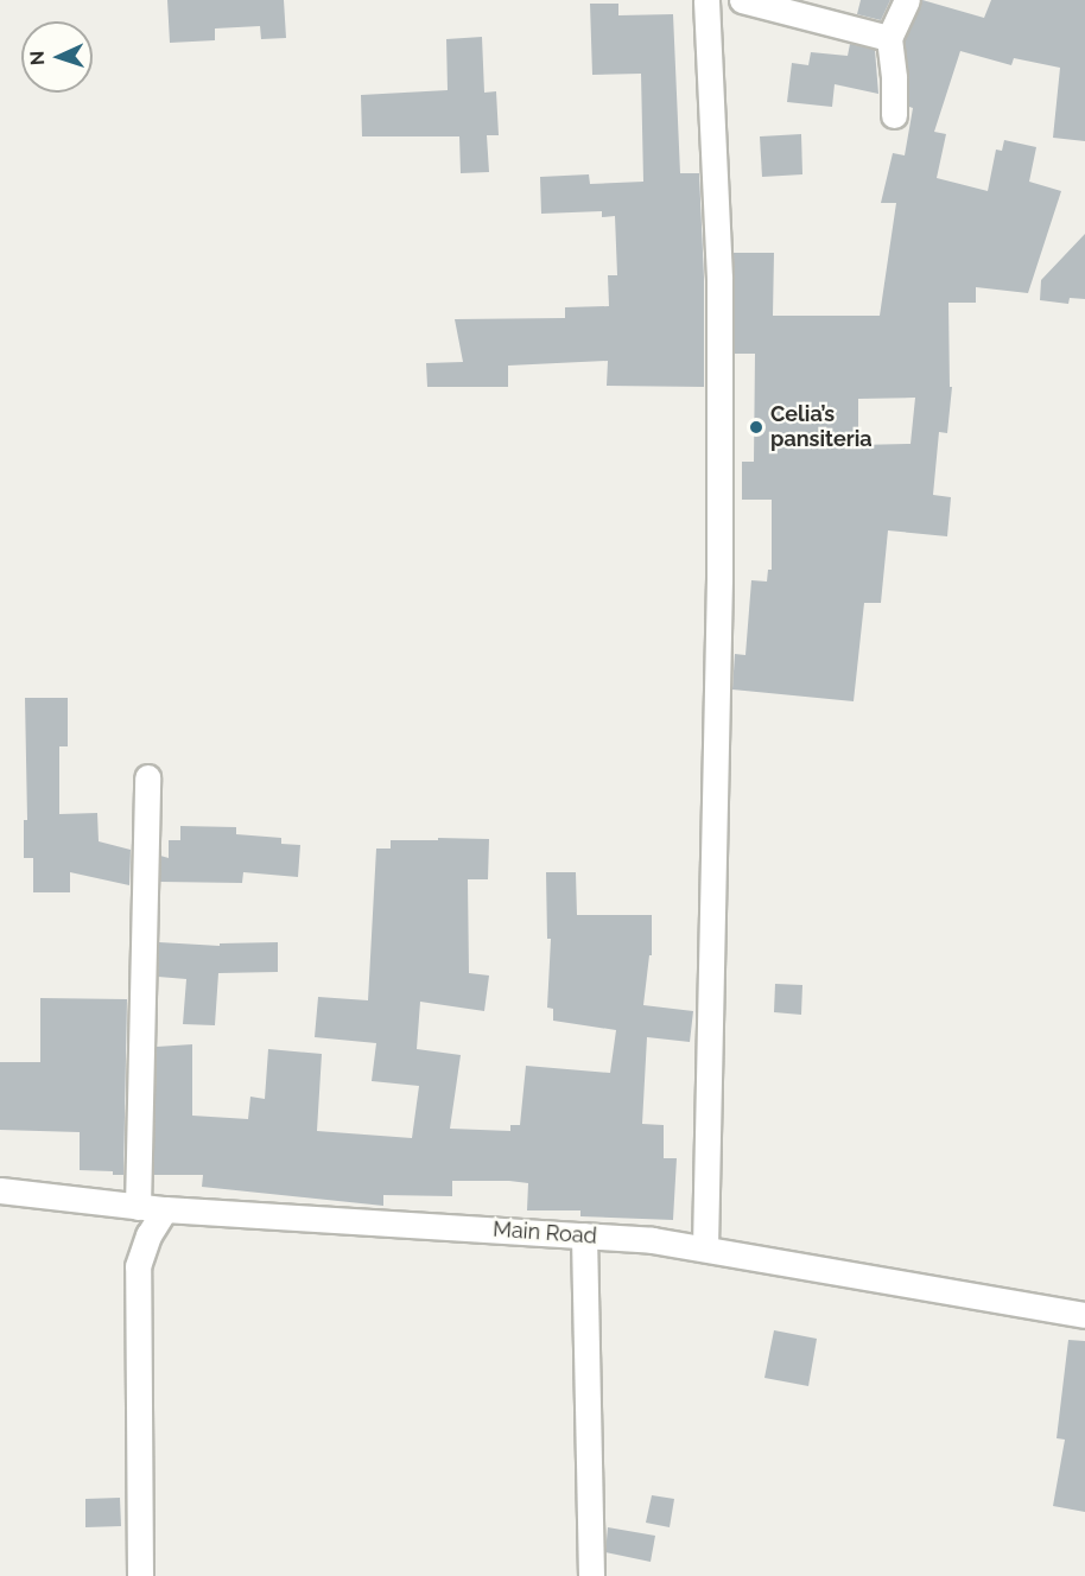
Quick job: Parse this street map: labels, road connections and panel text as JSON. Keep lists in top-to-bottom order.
{
  "streets": {
    "street": ["Main Road"]
  },
  "places": ["Celia’s pansiteria"],
  "north": "left"
}
